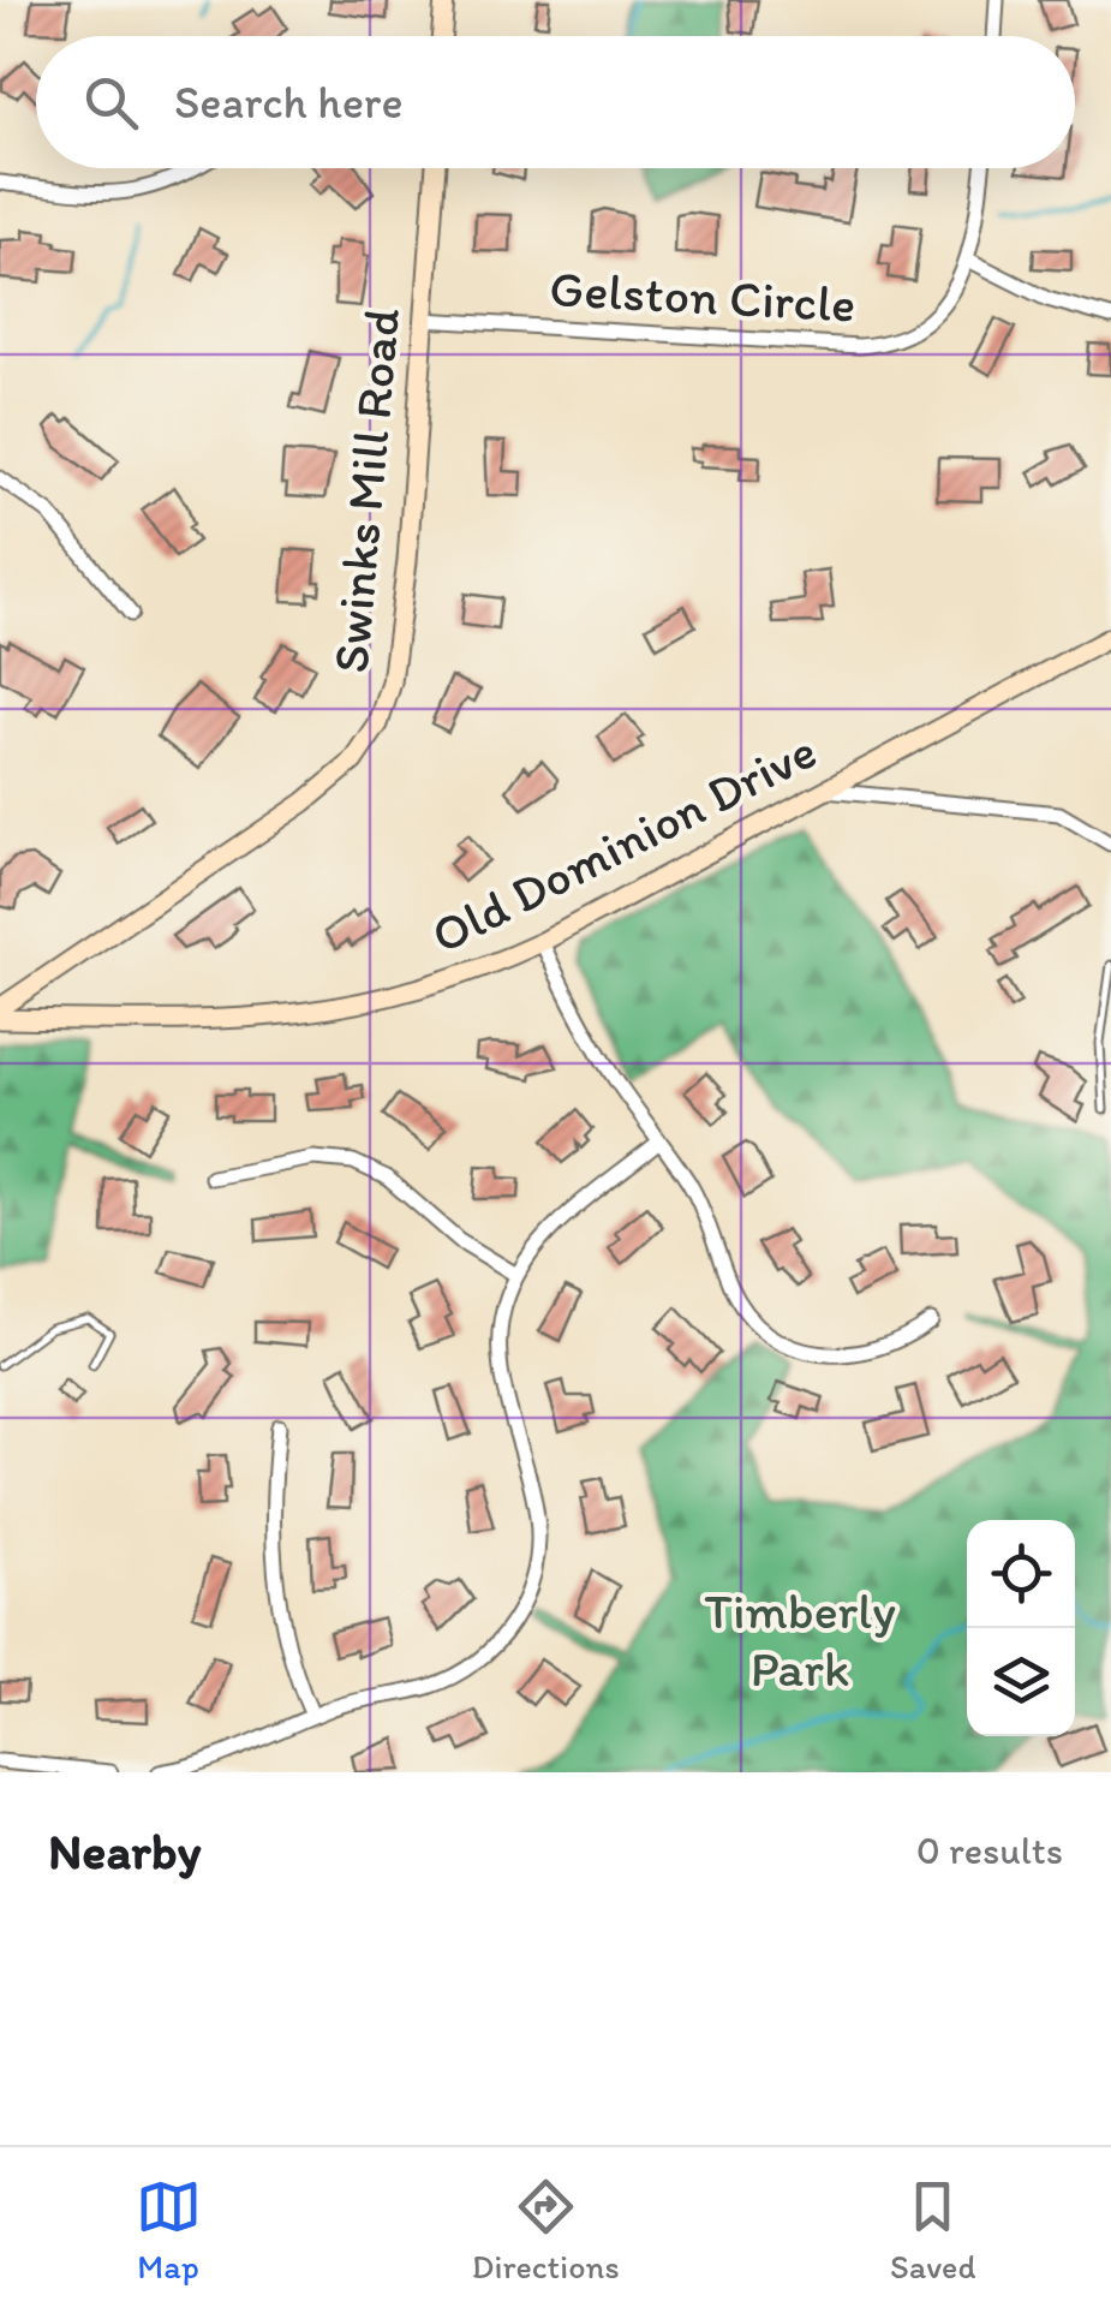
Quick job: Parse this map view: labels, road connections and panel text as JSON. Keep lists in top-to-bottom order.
{
  "streets": {
    "main road": ["Swinks Mill Road", "Old Dominion Drive"],
    "street": ["Gelston Circle"]
  },
  "crossings": [
    ["Gelston Circle", "Swinks Mill Road"]
  ],
  "parks": ["Timberly Park"],
  "page": {
    "search": "Search here",
    "heading": ["Nearby", "0 results"],
    "nav": ["Map", "Directions", "Saved"]
  }
}
